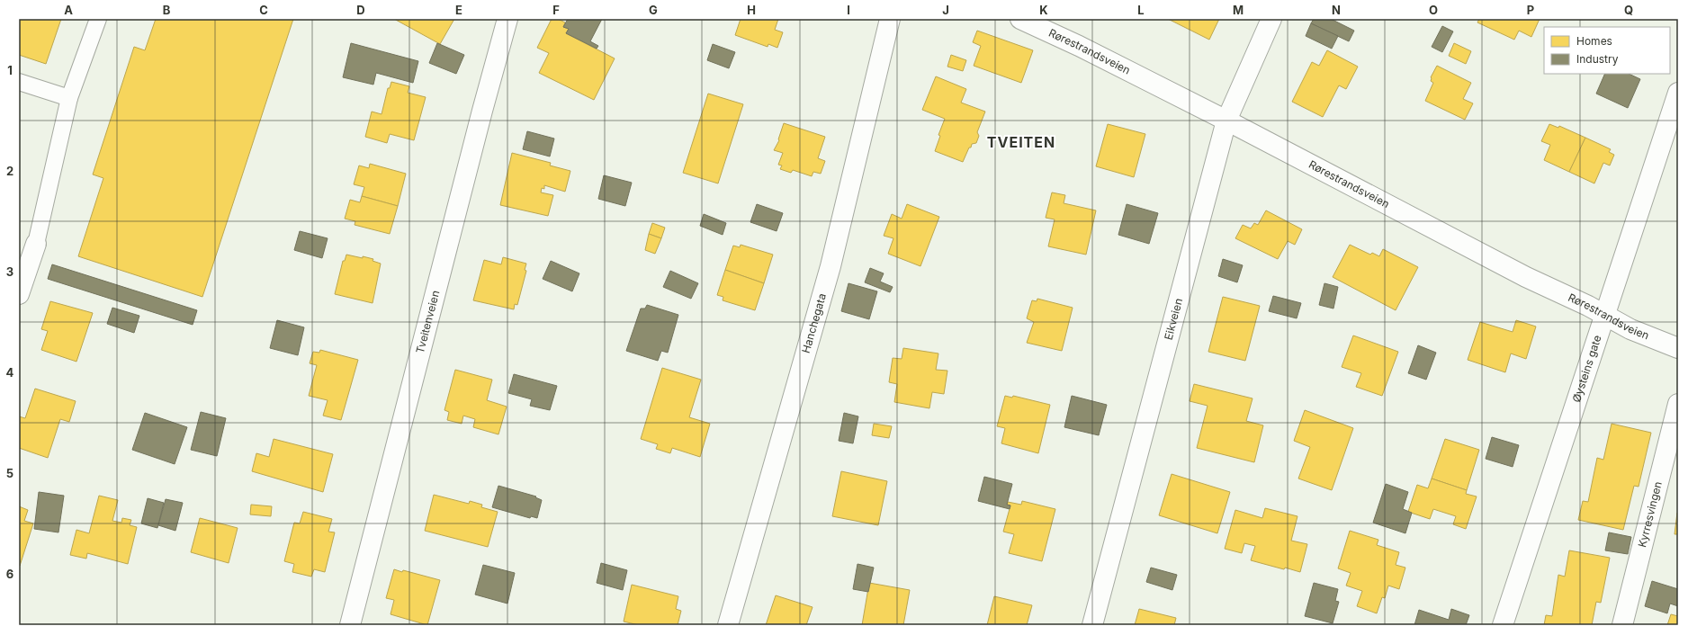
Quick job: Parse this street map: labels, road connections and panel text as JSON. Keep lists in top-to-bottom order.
{
  "streets": {
    "street": [
      "Rørestrandsveien",
      "Eikveien",
      "Tveitenveien",
      "Hanchegata",
      "Øysteins gate",
      "Kyrresvingen"
    ]
  },
  "crossings": [
    ["Rørestrandsveien", "Eikveien"],
    ["Rørestrandsveien", "Øysteins gate"]
  ],
  "districts": ["TVEITEN"],
  "legend": ["Homes", "Industry"],
  "grid": {
    "columns": [
      "A",
      "B",
      "C",
      "D",
      "E",
      "F",
      "G",
      "H",
      "I",
      "J",
      "K",
      "L",
      "M",
      "N",
      "O",
      "P",
      "Q"
    ],
    "rows": [
      "1",
      "2",
      "3",
      "4",
      "5",
      "6"
    ]
  }
}
